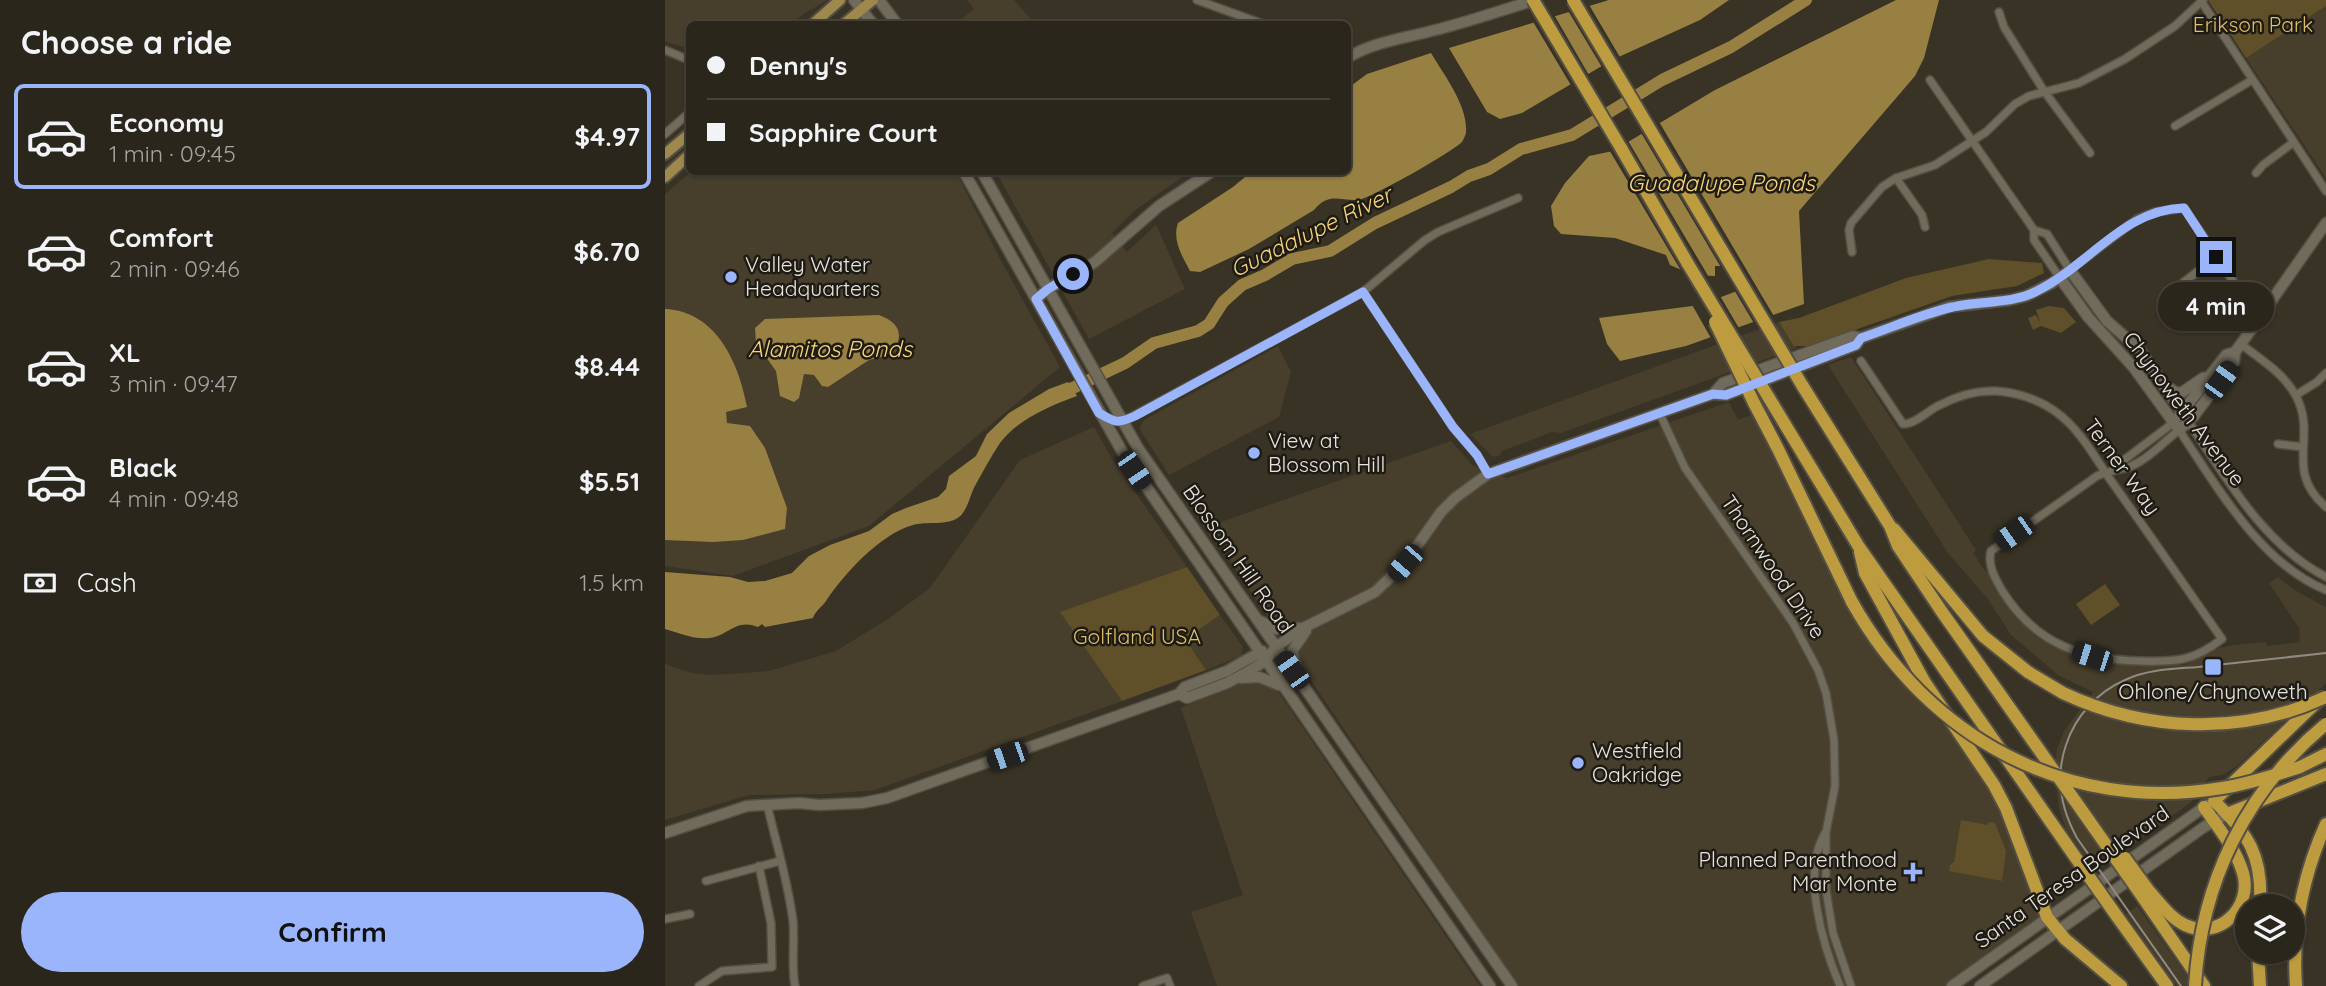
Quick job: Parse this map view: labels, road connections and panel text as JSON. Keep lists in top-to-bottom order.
{
  "streets": {
    "street": [
      "Chynoweth Avenue",
      "Terner Way",
      "Blossom Hill Road",
      "Thornwood Drive",
      "Santa Teresa Boulevard"
    ]
  },
  "water": ["Guadalupe Ponds", "Guadalupe River", "Alamitos Ponds"],
  "parks": ["Erikson Park", "Golfland USA"],
  "places": {
    "other": ["Valley Water Headquarters", "View at Blossom Hill", "Westfield Oakridge"],
    "transit": ["Ohlone/Chynoweth"],
    "health": ["Planned Parenthood Mar Monte"]
  },
  "page": {
    "heading": "Choose a ride",
    "banner": ["Denny's", "Sapphire Court"],
    "list": [
      {
        "name": "Economy",
        "note": "1 min · 09:45",
        "value": "$4.97"
      },
      {
        "name": "Comfort",
        "note": "2 min · 09:46",
        "value": "$6.70"
      },
      {
        "name": "XL",
        "note": "3 min · 09:47",
        "value": "$8.44"
      },
      {
        "name": "Black",
        "note": "4 min · 09:48",
        "value": "$5.51"
      }
    ],
    "bubble": "4 min",
    "pay": ["Cash", "1.5 km"],
    "buttons": "Confirm"
  }
}
